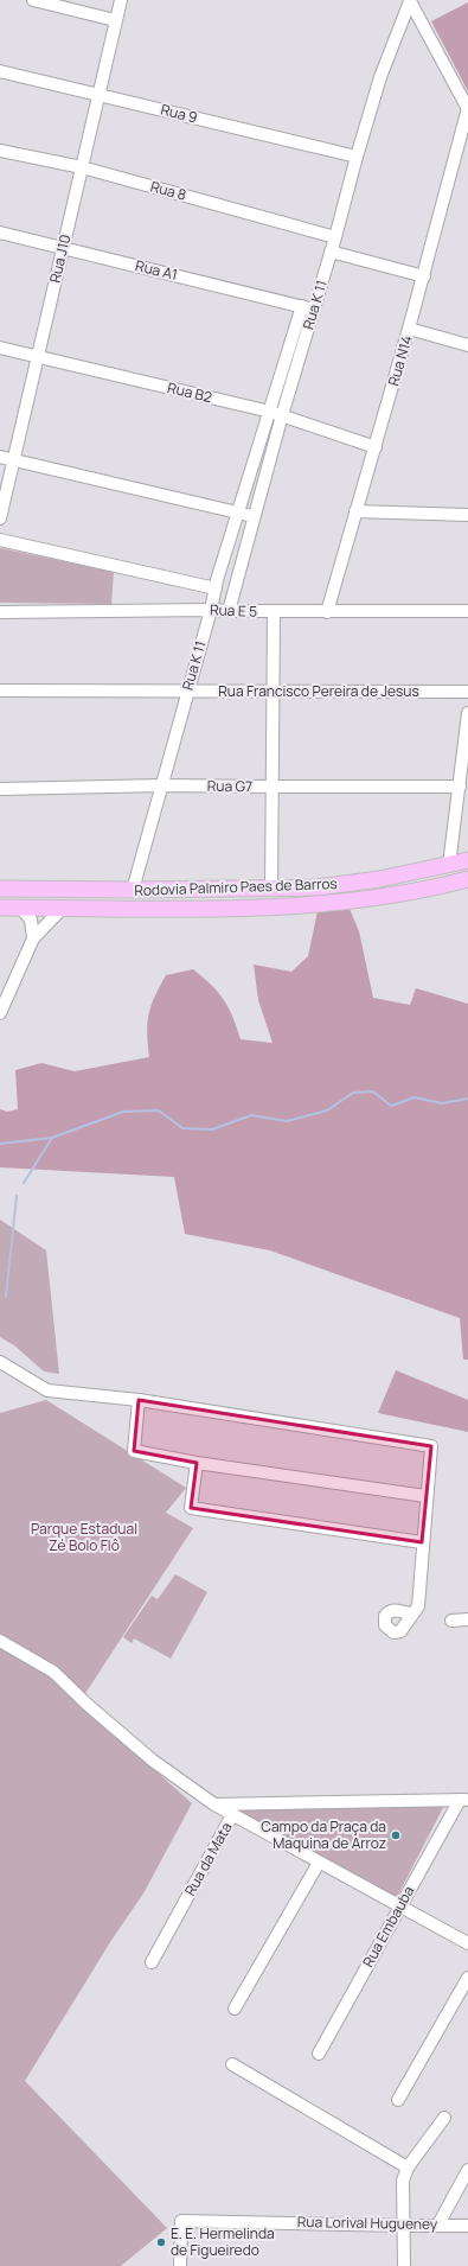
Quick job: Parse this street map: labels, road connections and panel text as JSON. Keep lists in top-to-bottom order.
{
  "streets": {
    "main road": ["Rodovia Palmiro Paes de Barros"],
    "street": [
      "Rua 9",
      "Rua 8",
      "Rua J10",
      "Rua A1",
      "Rua K 11",
      "Rua N14",
      "Rua B2",
      "Rua E 5",
      "Rua Francisco Pereira de Jesus",
      "Rua G7",
      "Rua da Mata",
      "Rua Embauba",
      "Rua Lorival Hugueney"
    ]
  },
  "crossings": [
    ["Rua 9", "Rua J10"],
    ["Rua 9", "Rua K 11"],
    ["Rua 8", "Rua J10"],
    ["Rua 8", "Rua K 11"],
    ["Rua J10", "Rua A1"],
    ["Rua J10", "Rua B2"],
    ["Rua A1", "Rua K 11"],
    ["Rua K 11", "Rua N14"],
    ["Rua K 11", "Rua B2"],
    ["Rua K 11", "Rua E 5"],
    ["Rua K 11", "Rua Francisco Pereira de Jesus"],
    ["Rua K 11", "Rua G7"],
    ["Rua K 11", "Rodovia Palmiro Paes de Barros"],
    ["Rua N14", "Rua B2"],
    ["Rua N14", "Rua E 5"]
  ],
  "parks": ["Parque Estadual Zé Bolo Flô"],
  "places": ["Campo da Praça da Maquina de Arroz", "E. E. Hermelinda de Figueiredo"]
}
